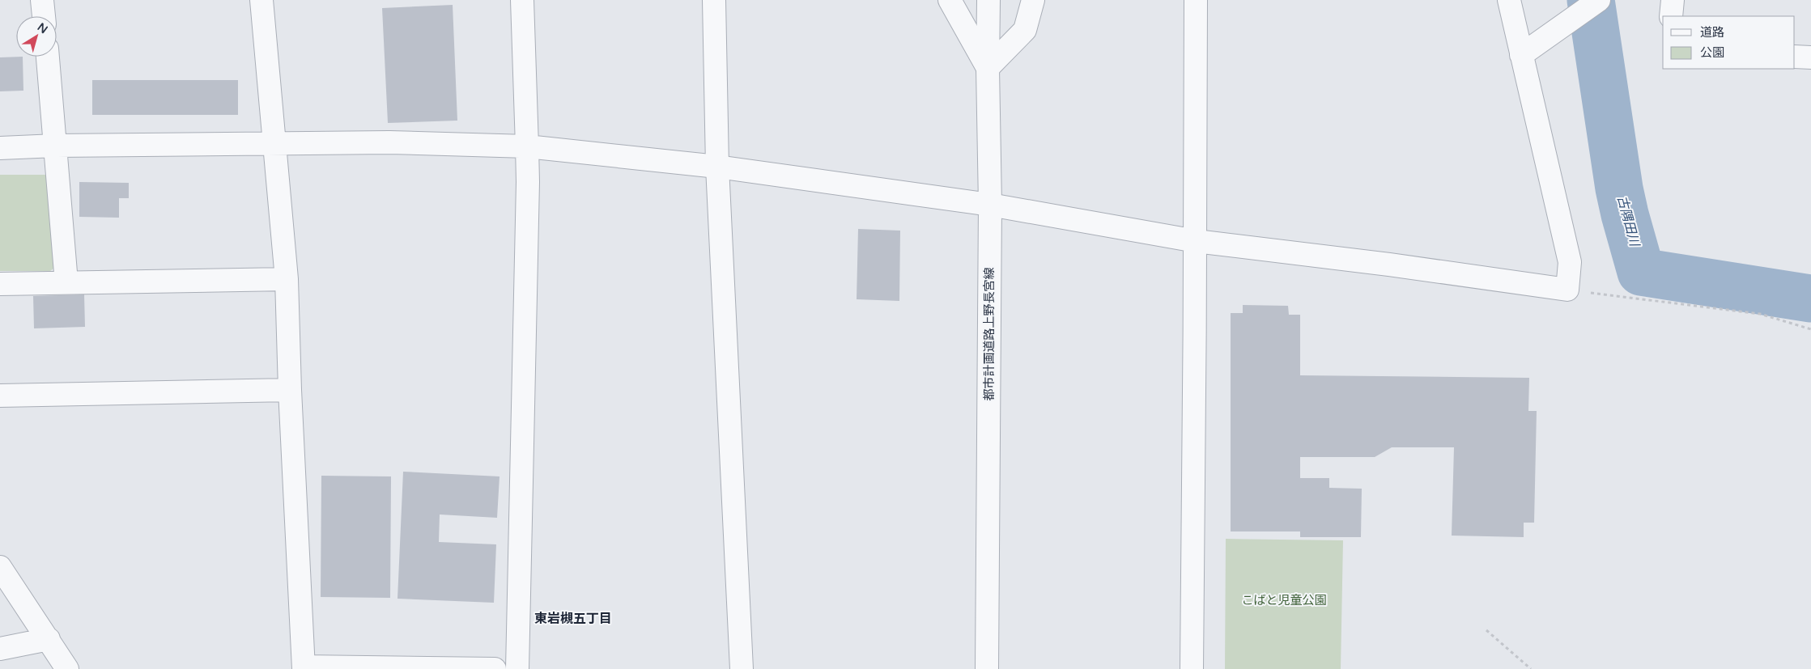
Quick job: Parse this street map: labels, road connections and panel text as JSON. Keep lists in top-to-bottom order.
{
  "streets": {
    "street": ["都市計画道路上野長宮線"]
  },
  "districts": ["東岩槻五丁目"],
  "water": ["古隅田川"],
  "parks": ["こばと児童公園"],
  "legend": ["道路", "公園"],
  "north": "top right"
}
